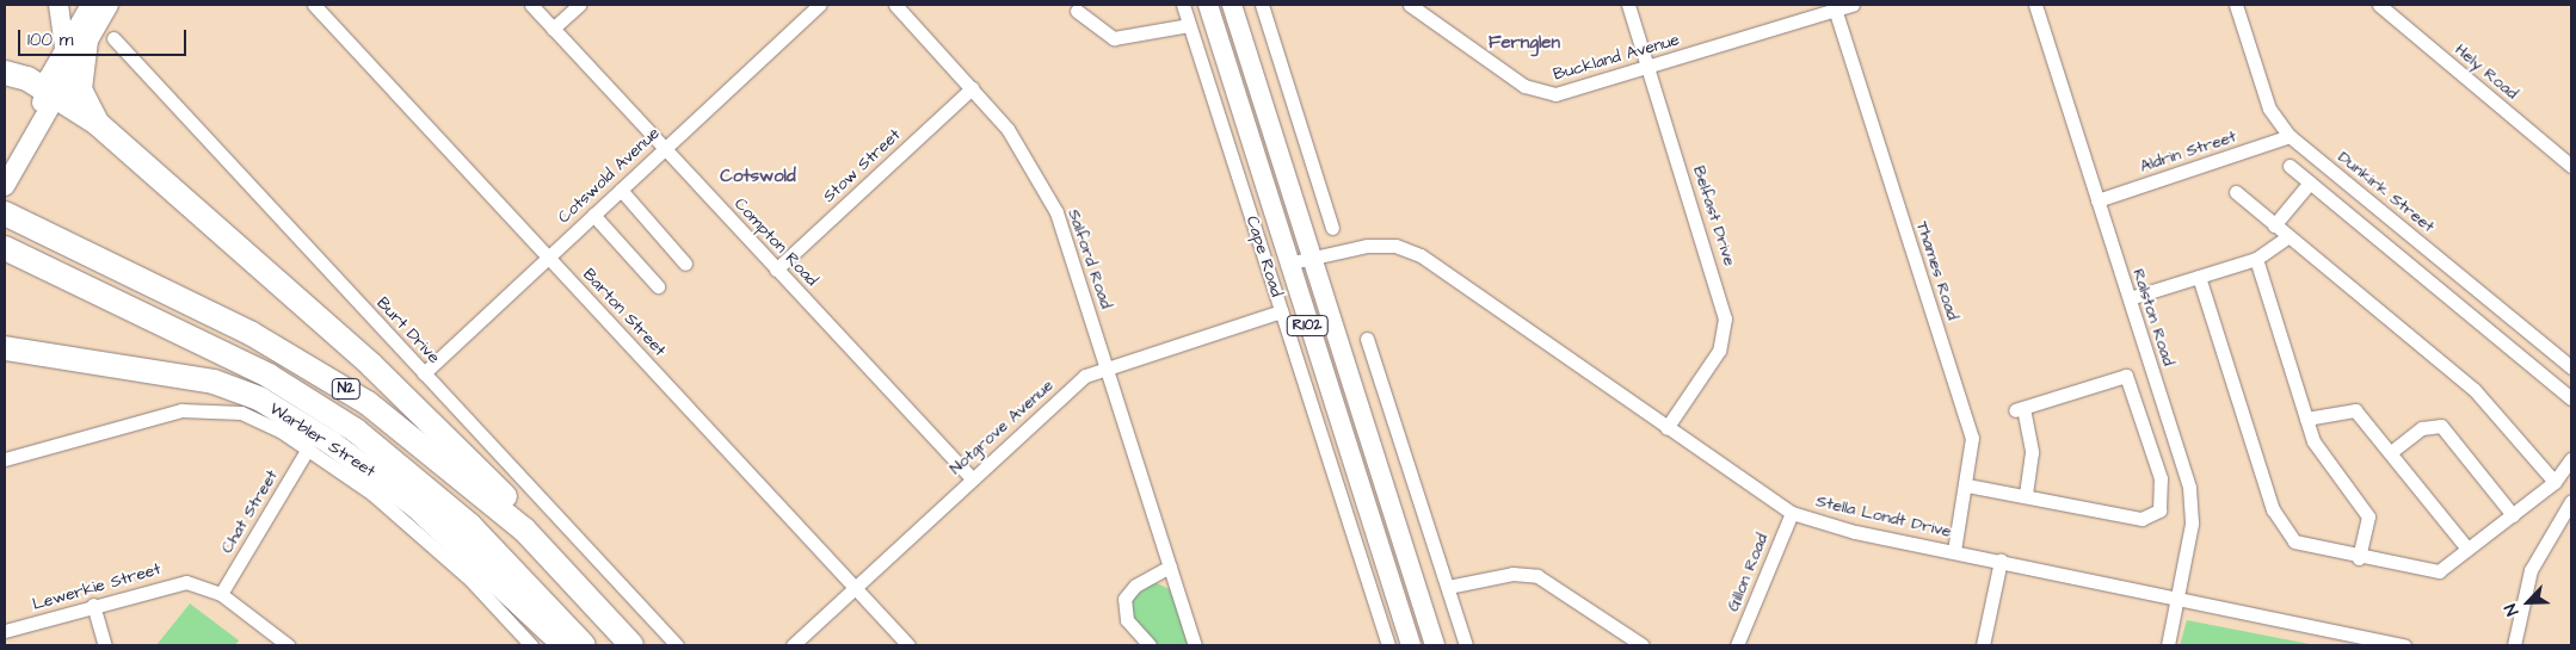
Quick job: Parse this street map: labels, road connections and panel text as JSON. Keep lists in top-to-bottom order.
{
  "streets": {
    "highway": ["N2"],
    "main road": ["Cape Road", "R102"],
    "street": [
      "Buckland Avenue",
      "Hely Road",
      "Aldrin Street",
      "Stow Street",
      "Cotswold Avenue",
      "Dunkirk Street",
      "Belfast Drive",
      "Compton Road",
      "Salford Road",
      "Thames Road",
      "Barton Street",
      "Ralston Road",
      "Burt Drive",
      "Notgrove Avenue",
      "Warbler Street",
      "Chat Street",
      "Stella Londt Drive",
      "Gillon Road",
      "Lewerkie Street"
    ]
  },
  "crossings": [
    ["Buckland Avenue", "Belfast Drive"],
    ["Buckland Avenue", "Thames Road"],
    ["Aldrin Street", "Dunkirk Street"],
    ["Aldrin Street", "Ralston Road"],
    ["Stow Street", "Compton Road"],
    ["Stow Street", "Salford Road"],
    ["Cotswold Avenue", "Compton Road"],
    ["Cotswold Avenue", "Barton Street"],
    ["Cotswold Avenue", "Burt Drive"],
    ["Belfast Drive", "Stella Londt Drive"],
    ["Compton Road", "Notgrove Avenue"],
    ["Cape Road", "Notgrove Avenue"],
    ["Cape Road", "Stella Londt Drive"],
    ["Salford Road", "Notgrove Avenue"],
    ["Thames Road", "Stella Londt Drive"],
    ["Barton Street", "Notgrove Avenue"],
    ["Ralston Road", "Stella Londt Drive"],
    ["R102", "Stella Londt Drive"],
    ["Warbler Street", "Chat Street"],
    ["Chat Street", "Lewerkie Street"],
    ["Stella Londt Drive", "Gillon Road"]
  ],
  "districts": ["Fernglen", "Cotswold"],
  "scale_bar": "100 m",
  "north": "bottom left"
}
